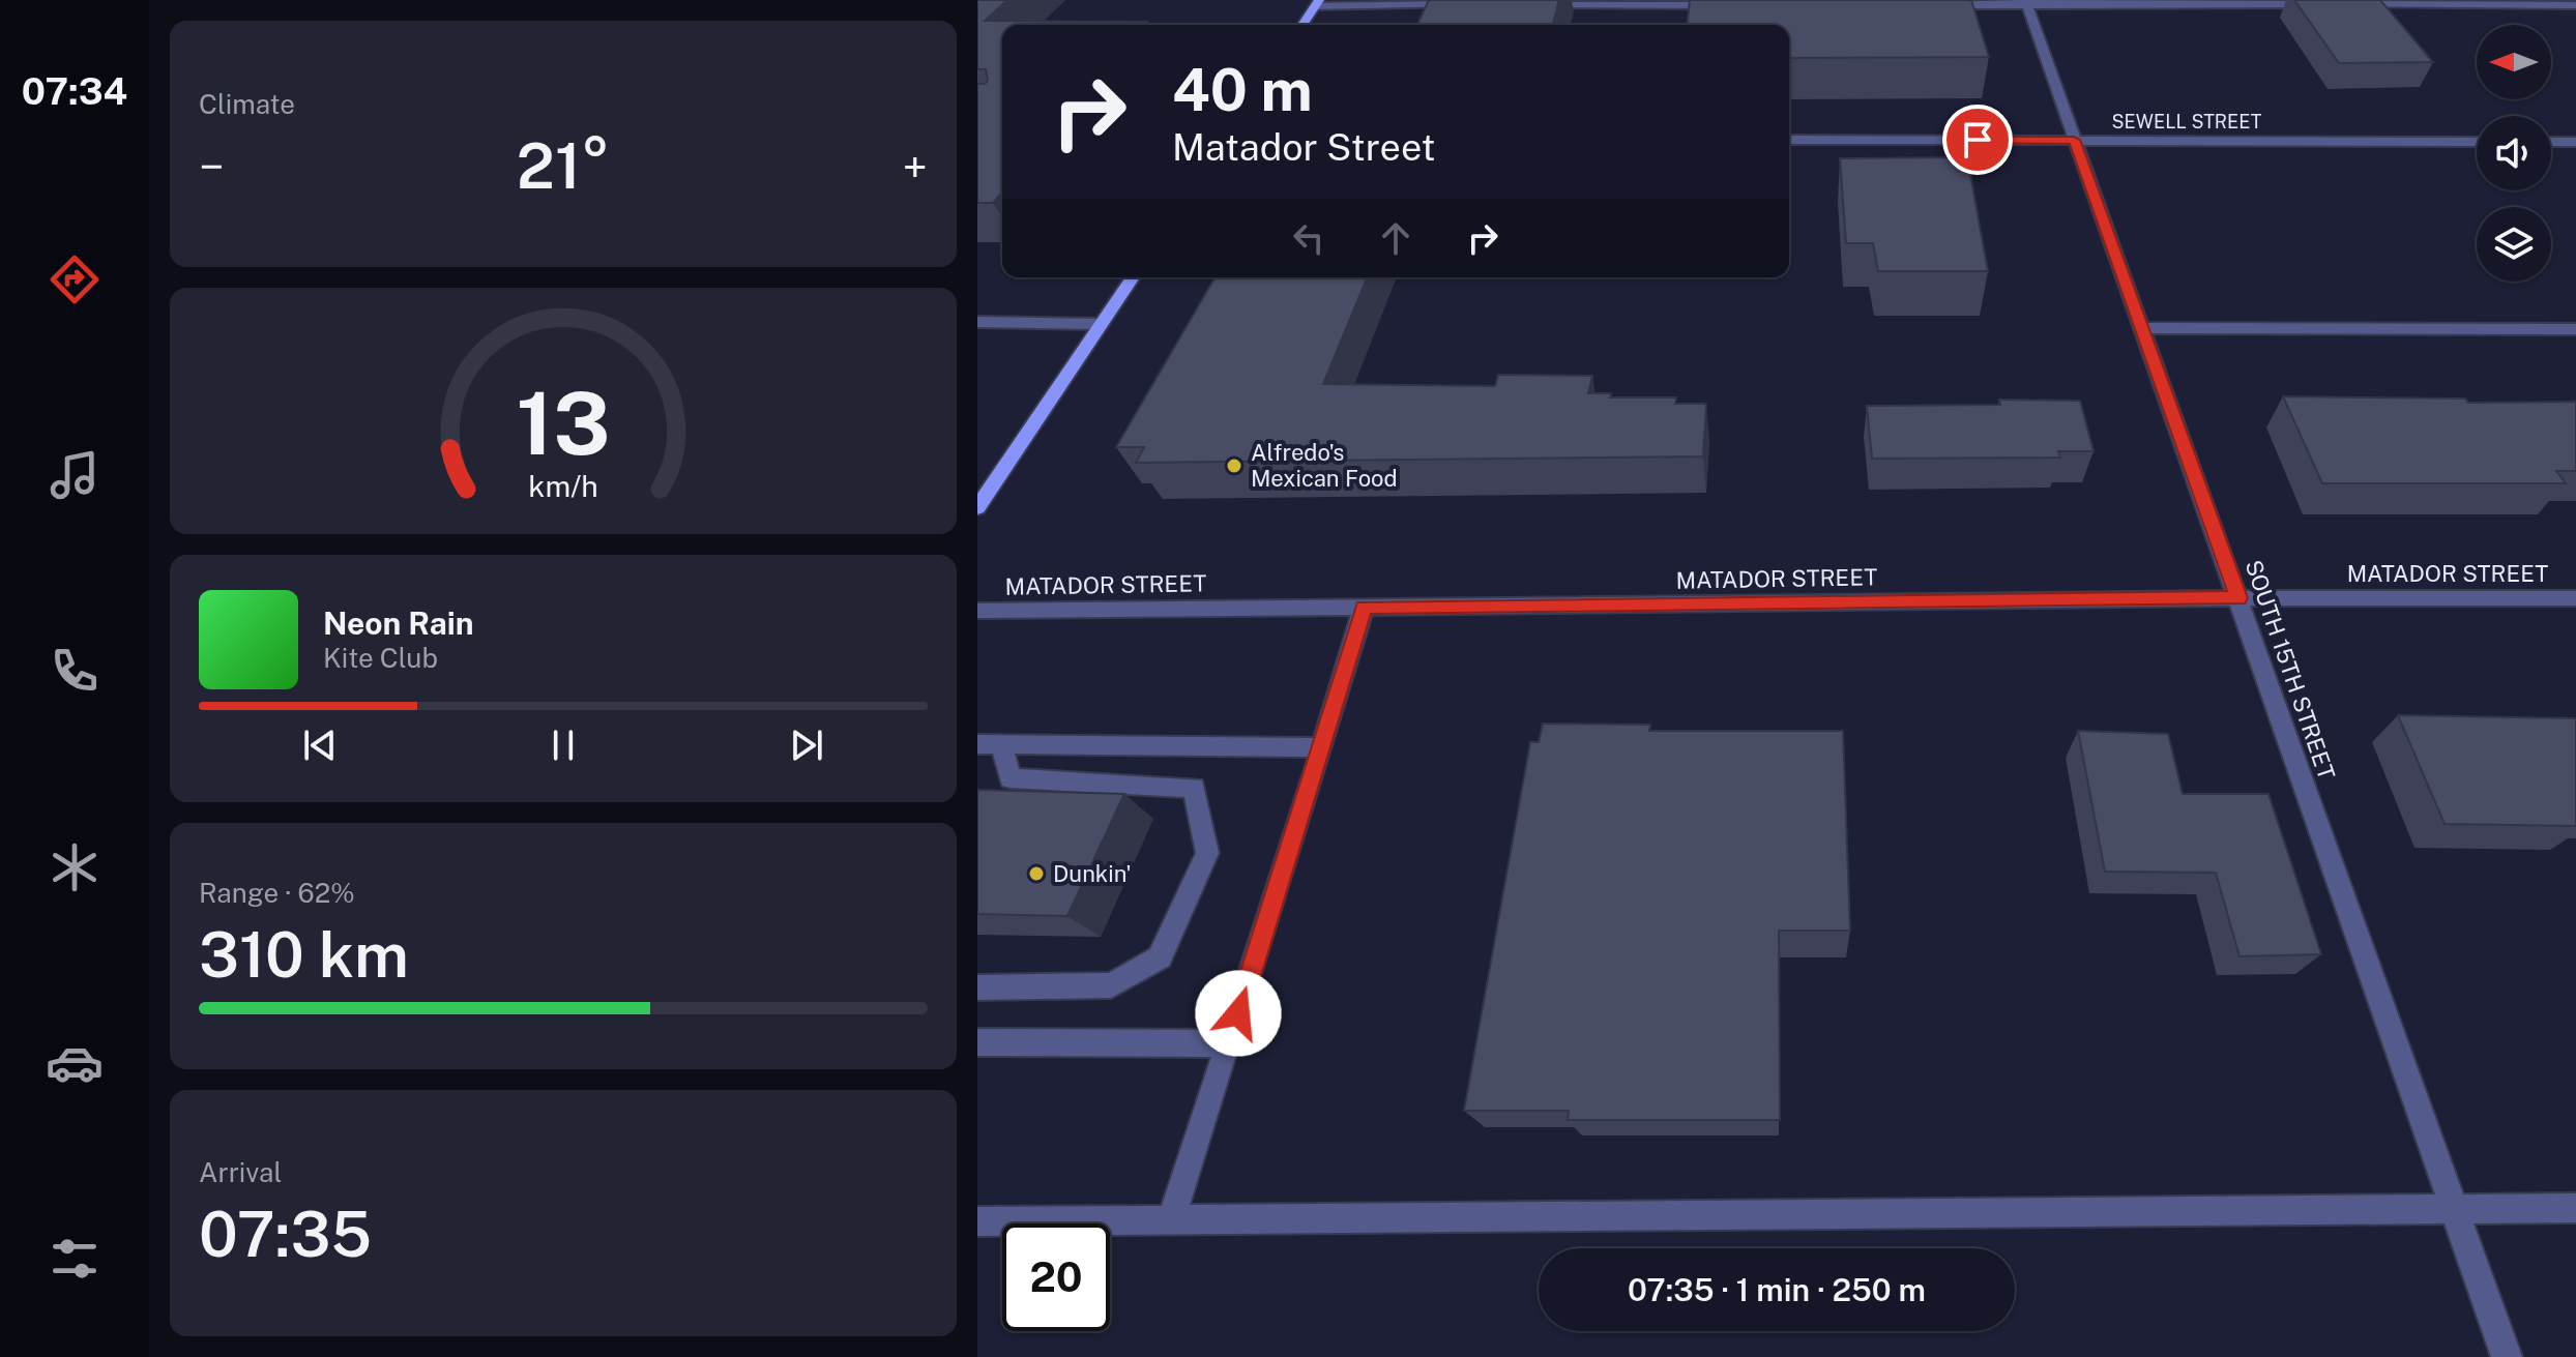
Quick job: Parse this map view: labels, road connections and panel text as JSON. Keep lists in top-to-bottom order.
{
  "streets": {
    "street": ["SEWELL STREET", "MATADOR STREET", "SOUTH 15TH STREET"]
  },
  "crossings": [
    ["SEWELL STREET", "SOUTH 15TH STREET"],
    ["MATADOR STREET", "SOUTH 15TH STREET"]
  ],
  "places": ["Alfredo's Mexican Food", "Dunkin'"],
  "north": "left",
  "page": {
    "tabs": "07:34",
    "tile": [
      "Climate",
      ["Range · 62%", "310 km"],
      ["Arrival", "07:35"]
    ],
    "turn": ["40 m", "Matador Street"],
    "heat": ["−", "21°", "+"],
    "song": ["Neon Rain", "Kite Club"],
    "limit": "20",
    "trip": "07:35 · 1 min · 250 m",
    "gauge": ["13", "km/h"]
  }
}
